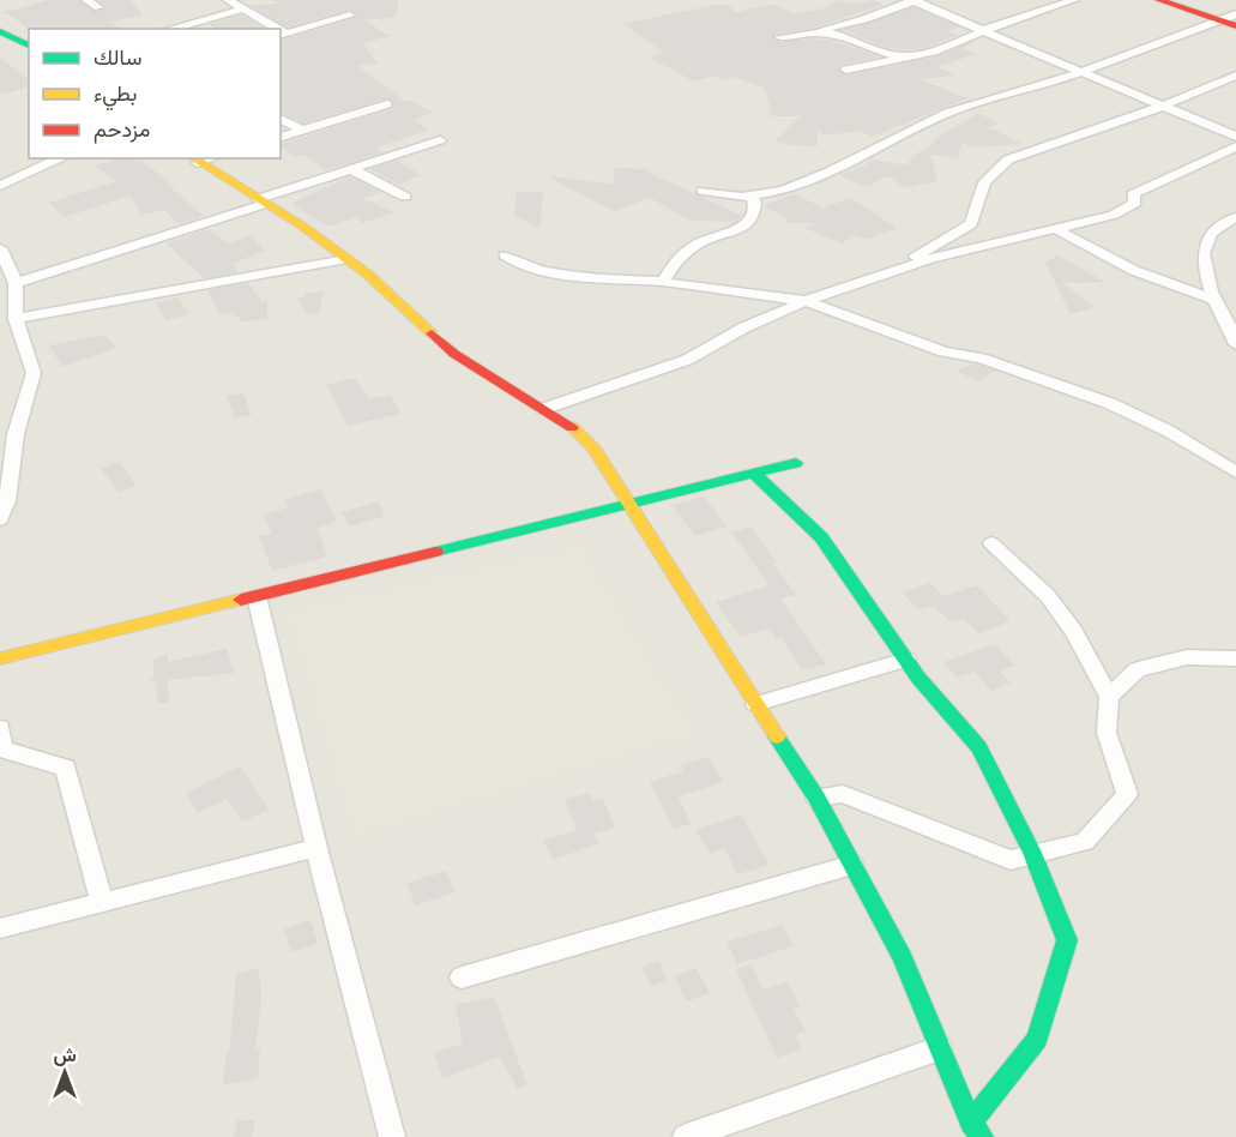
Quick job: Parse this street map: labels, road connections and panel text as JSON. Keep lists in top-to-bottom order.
{
  "legend": ["سالك", "بطيء", "مزدحم"],
  "north": "top"
}
